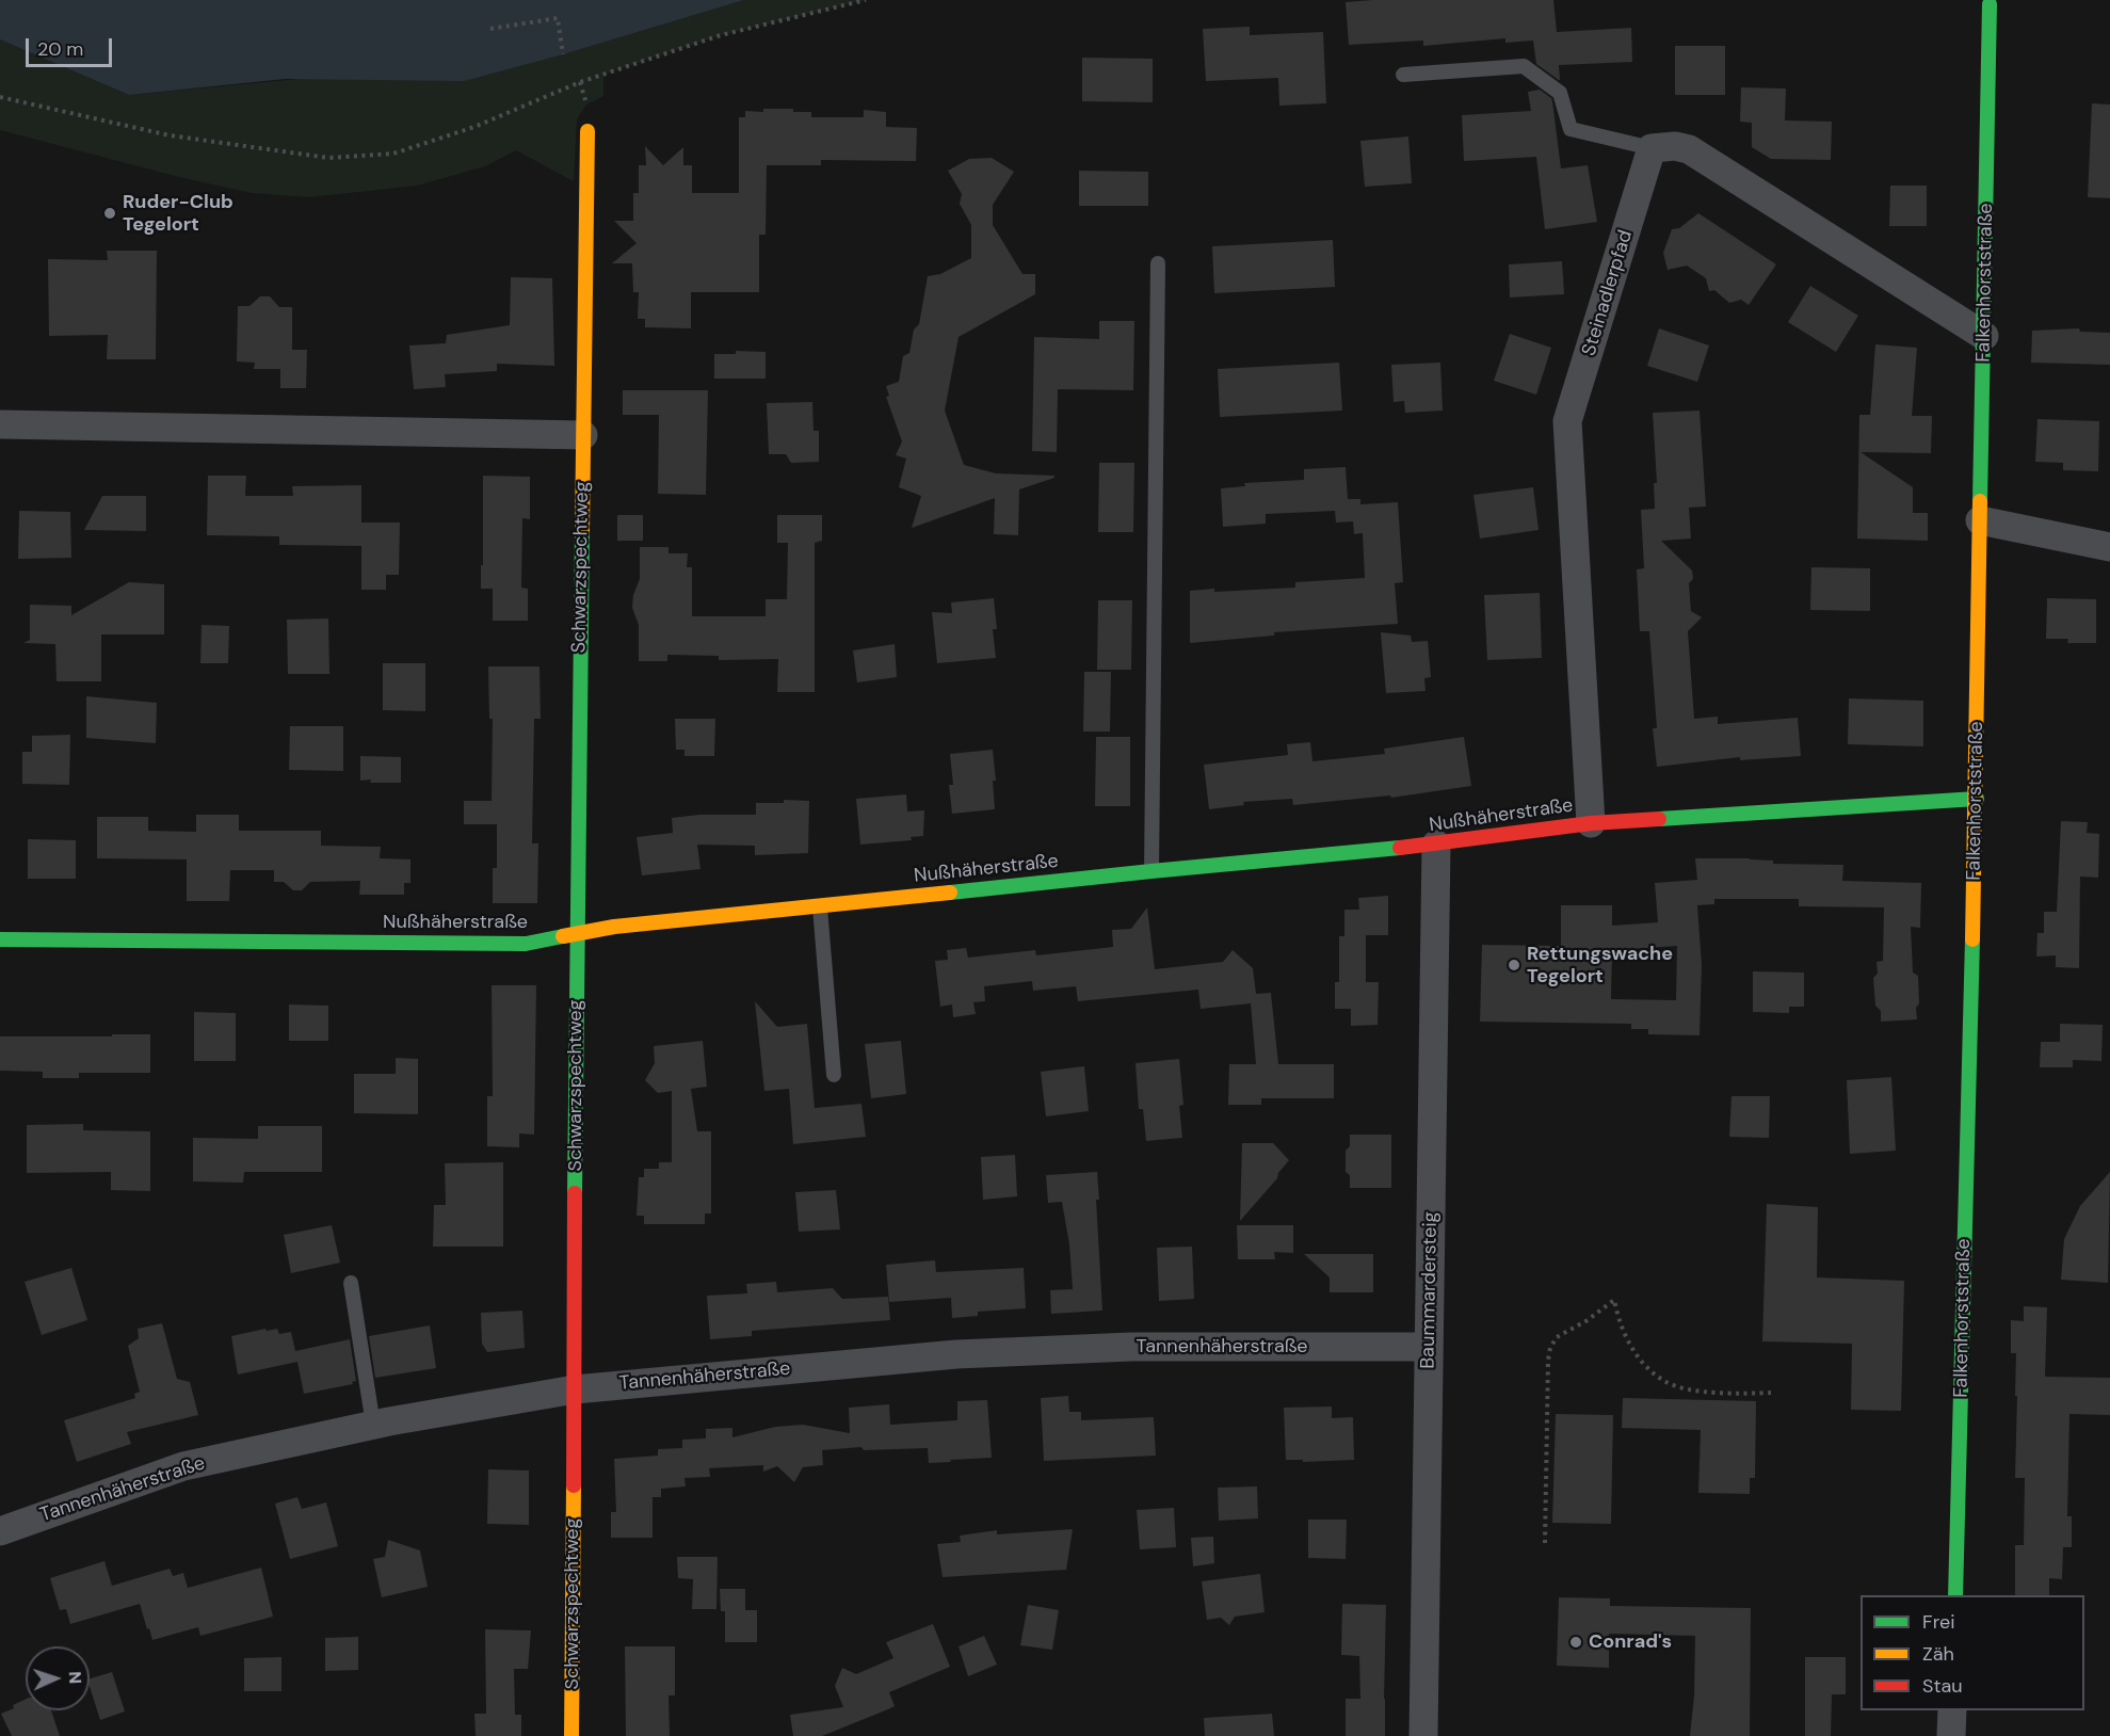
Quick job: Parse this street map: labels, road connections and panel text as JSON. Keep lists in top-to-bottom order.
{
  "streets": {
    "street": [
      "Falkenhorststraße",
      "Steinadlerpfad",
      "Schwarzspechtweg",
      "Nußhäherstraße",
      "Baummardersteig",
      "Tannenhäherstraße"
    ]
  },
  "crossings": [
    ["Falkenhorststraße", "Nußhäherstraße"],
    ["Steinadlerpfad", "Nußhäherstraße"],
    ["Schwarzspechtweg", "Nußhäherstraße"],
    ["Schwarzspechtweg", "Tannenhäherstraße"],
    ["Nußhäherstraße", "Baummardersteig"],
    ["Baummardersteig", "Tannenhäherstraße"]
  ],
  "places": ["Ruder-Club Tegelort", "Rettungswache Tegelort", "Conrad's"],
  "legend": ["Frei", "Zäh", "Stau"],
  "scale_bar": "20 m",
  "north": "right"
}
